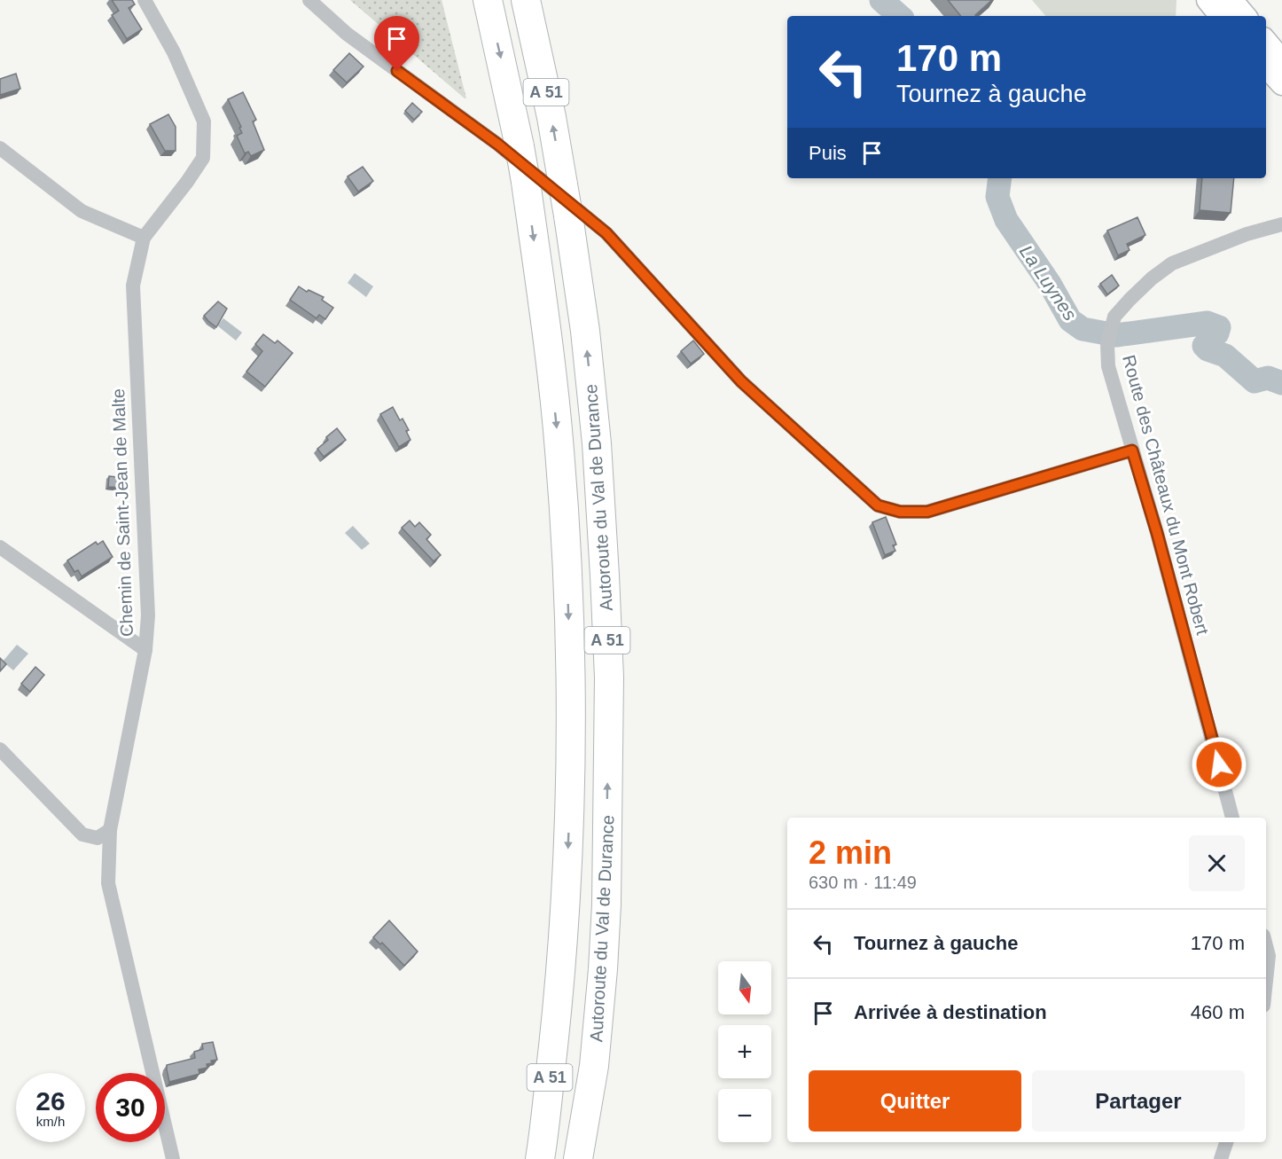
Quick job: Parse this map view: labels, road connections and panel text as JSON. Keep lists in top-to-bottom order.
{
  "streets": {
    "highway": ["A 51", "Autoroute du Val de Durance"],
    "street": ["Route des Châteaux du Mont Robert", "Chemin de Saint-Jean de Malte"]
  },
  "water": ["La Luynes"],
  "north": "bottom",
  "page": {
    "turn": ["170 m", "Tournez à gauche"],
    "then": "Puis",
    "heading": ["2 min", "630 m · 11:49"],
    "list": [
      {
        "name": "Tournez à gauche",
        "value": "170 m"
      },
      {
        "name": "Arrivée à destination",
        "value": "460 m"
      }
    ],
    "map_buttons": ["+", "−"],
    "buttons": ["Quitter", "Partager"],
    "speed": "26 km/h",
    "limit": "30"
  }
}
